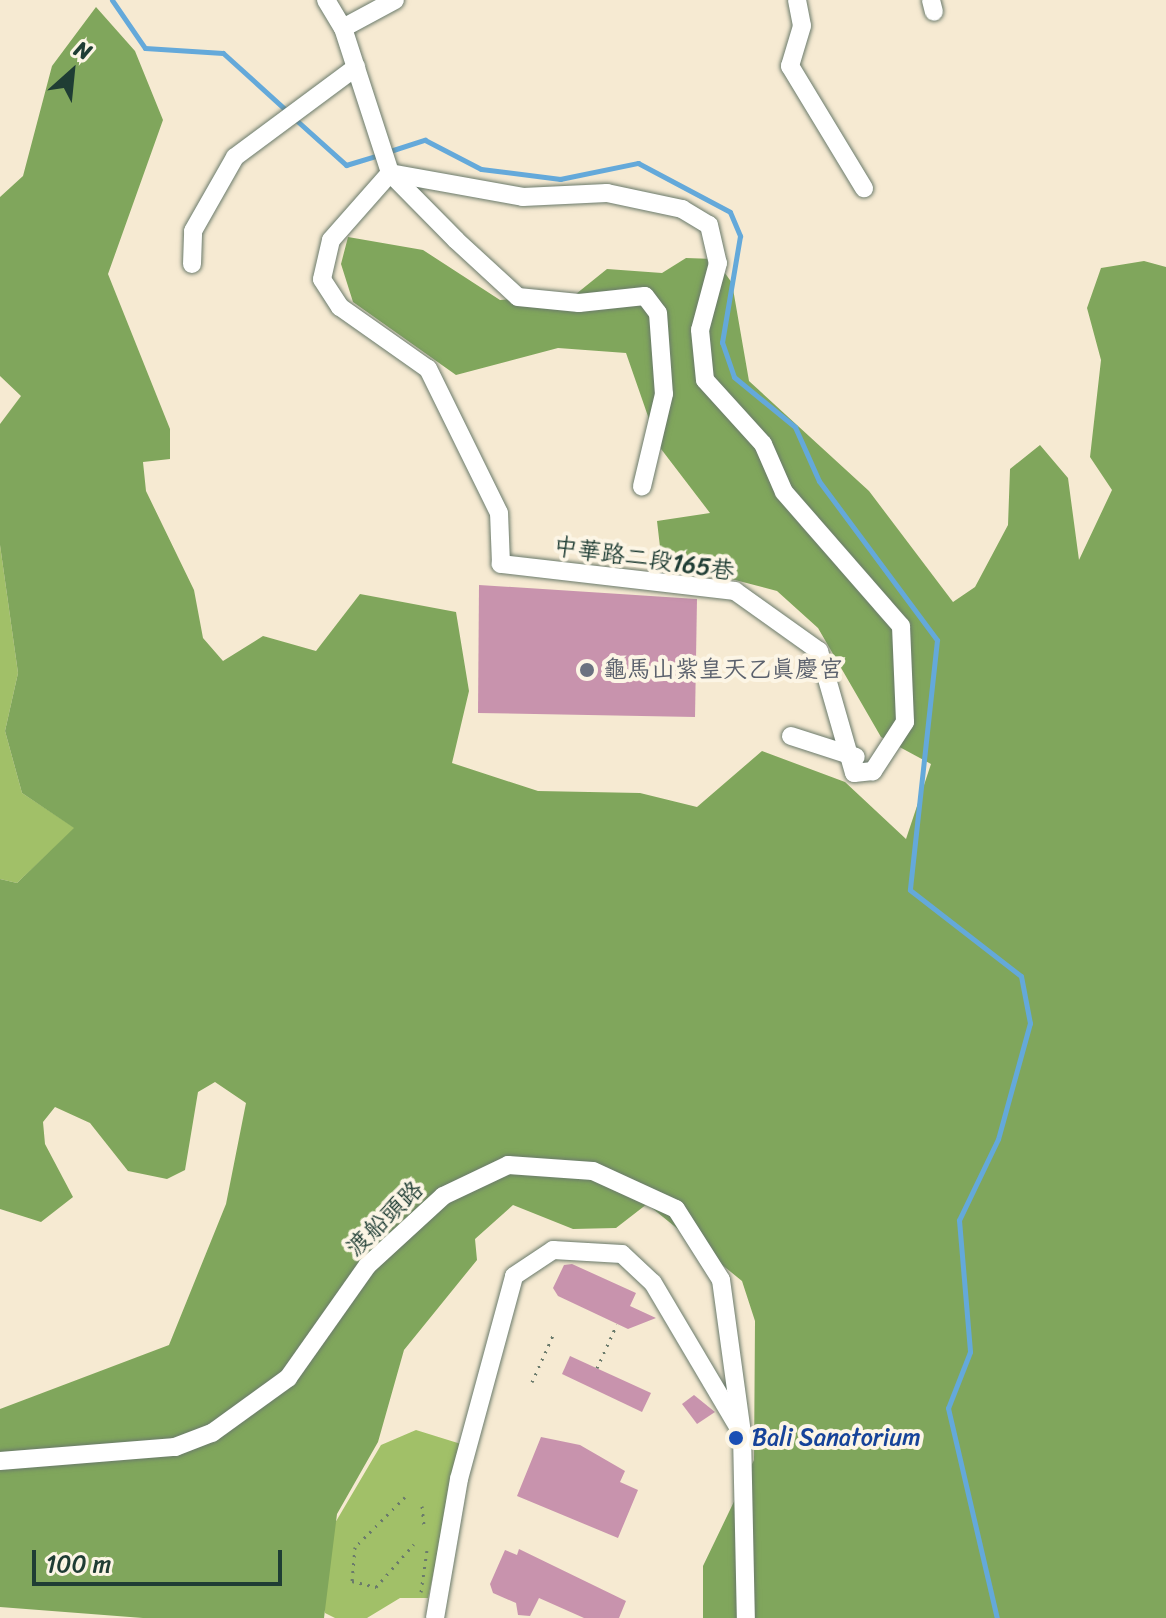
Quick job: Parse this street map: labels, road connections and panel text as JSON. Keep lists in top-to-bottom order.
{
  "streets": {
    "street": ["中華路二段165巷", "渡船頭路"]
  },
  "places": ["龜馬山紫皇天乙真慶宮", "Bali Sanatorium"],
  "scale_bar": "100 m",
  "north": "top right"
}
